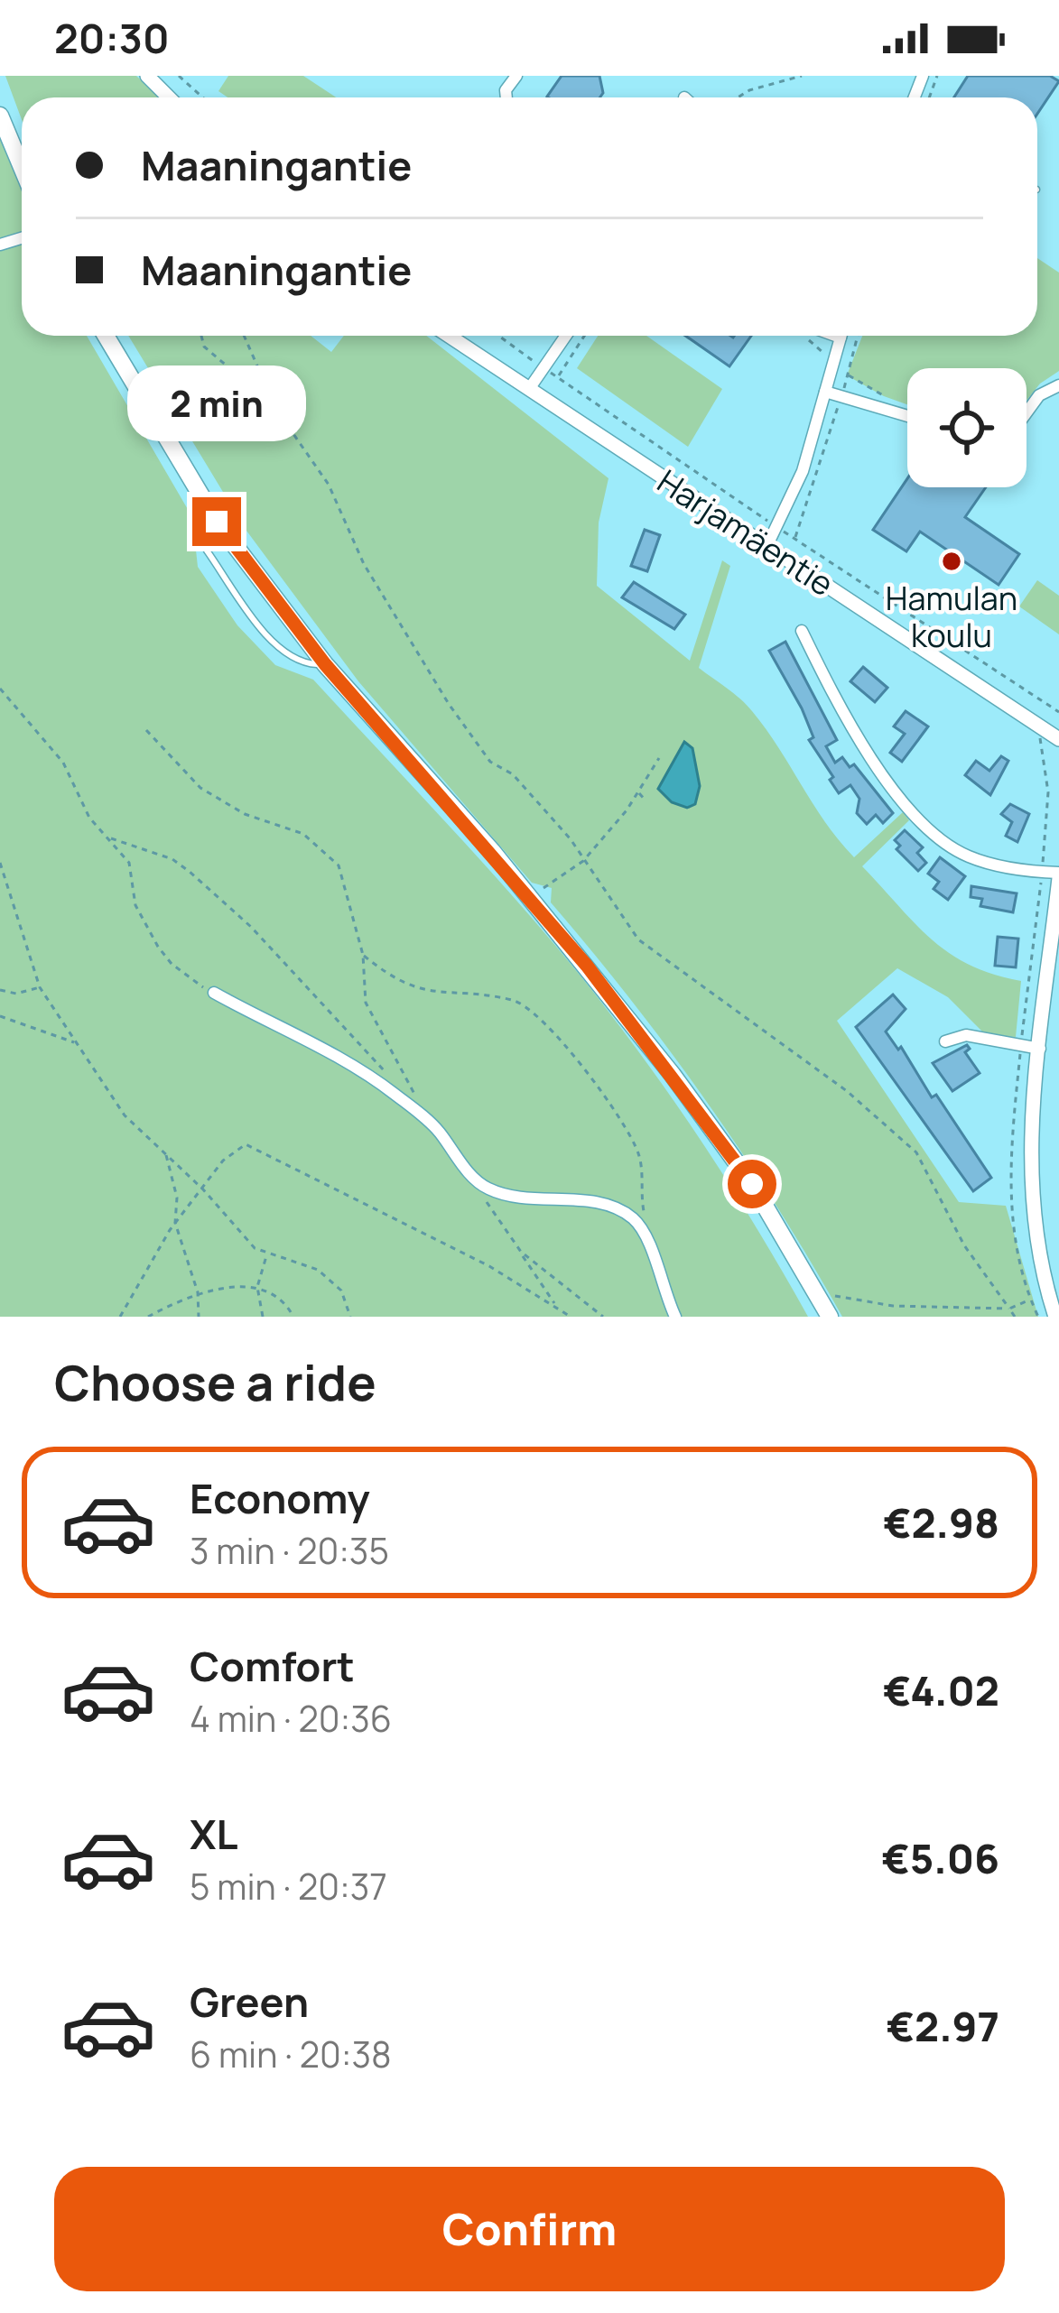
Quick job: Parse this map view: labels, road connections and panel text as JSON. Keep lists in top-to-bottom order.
{
  "streets": {
    "street": ["Harjamäentie"]
  },
  "places": ["Hamulan koulu"],
  "page": {
    "status": "20:30",
    "banner": ["Maaningantie", "Maaningantie"],
    "bubble": "2 min",
    "heading": "Choose a ride",
    "list": [
      {
        "name": "Economy",
        "note": "3 min · 20:35",
        "value": "€2.98"
      },
      {
        "name": "Comfort",
        "note": "4 min · 20:36",
        "value": "€4.02"
      },
      {
        "name": "XL",
        "note": "5 min · 20:37",
        "value": "€5.06"
      },
      {
        "name": "Green",
        "note": "6 min · 20:38",
        "value": "€2.97"
      }
    ],
    "buttons": "Confirm"
  }
}
